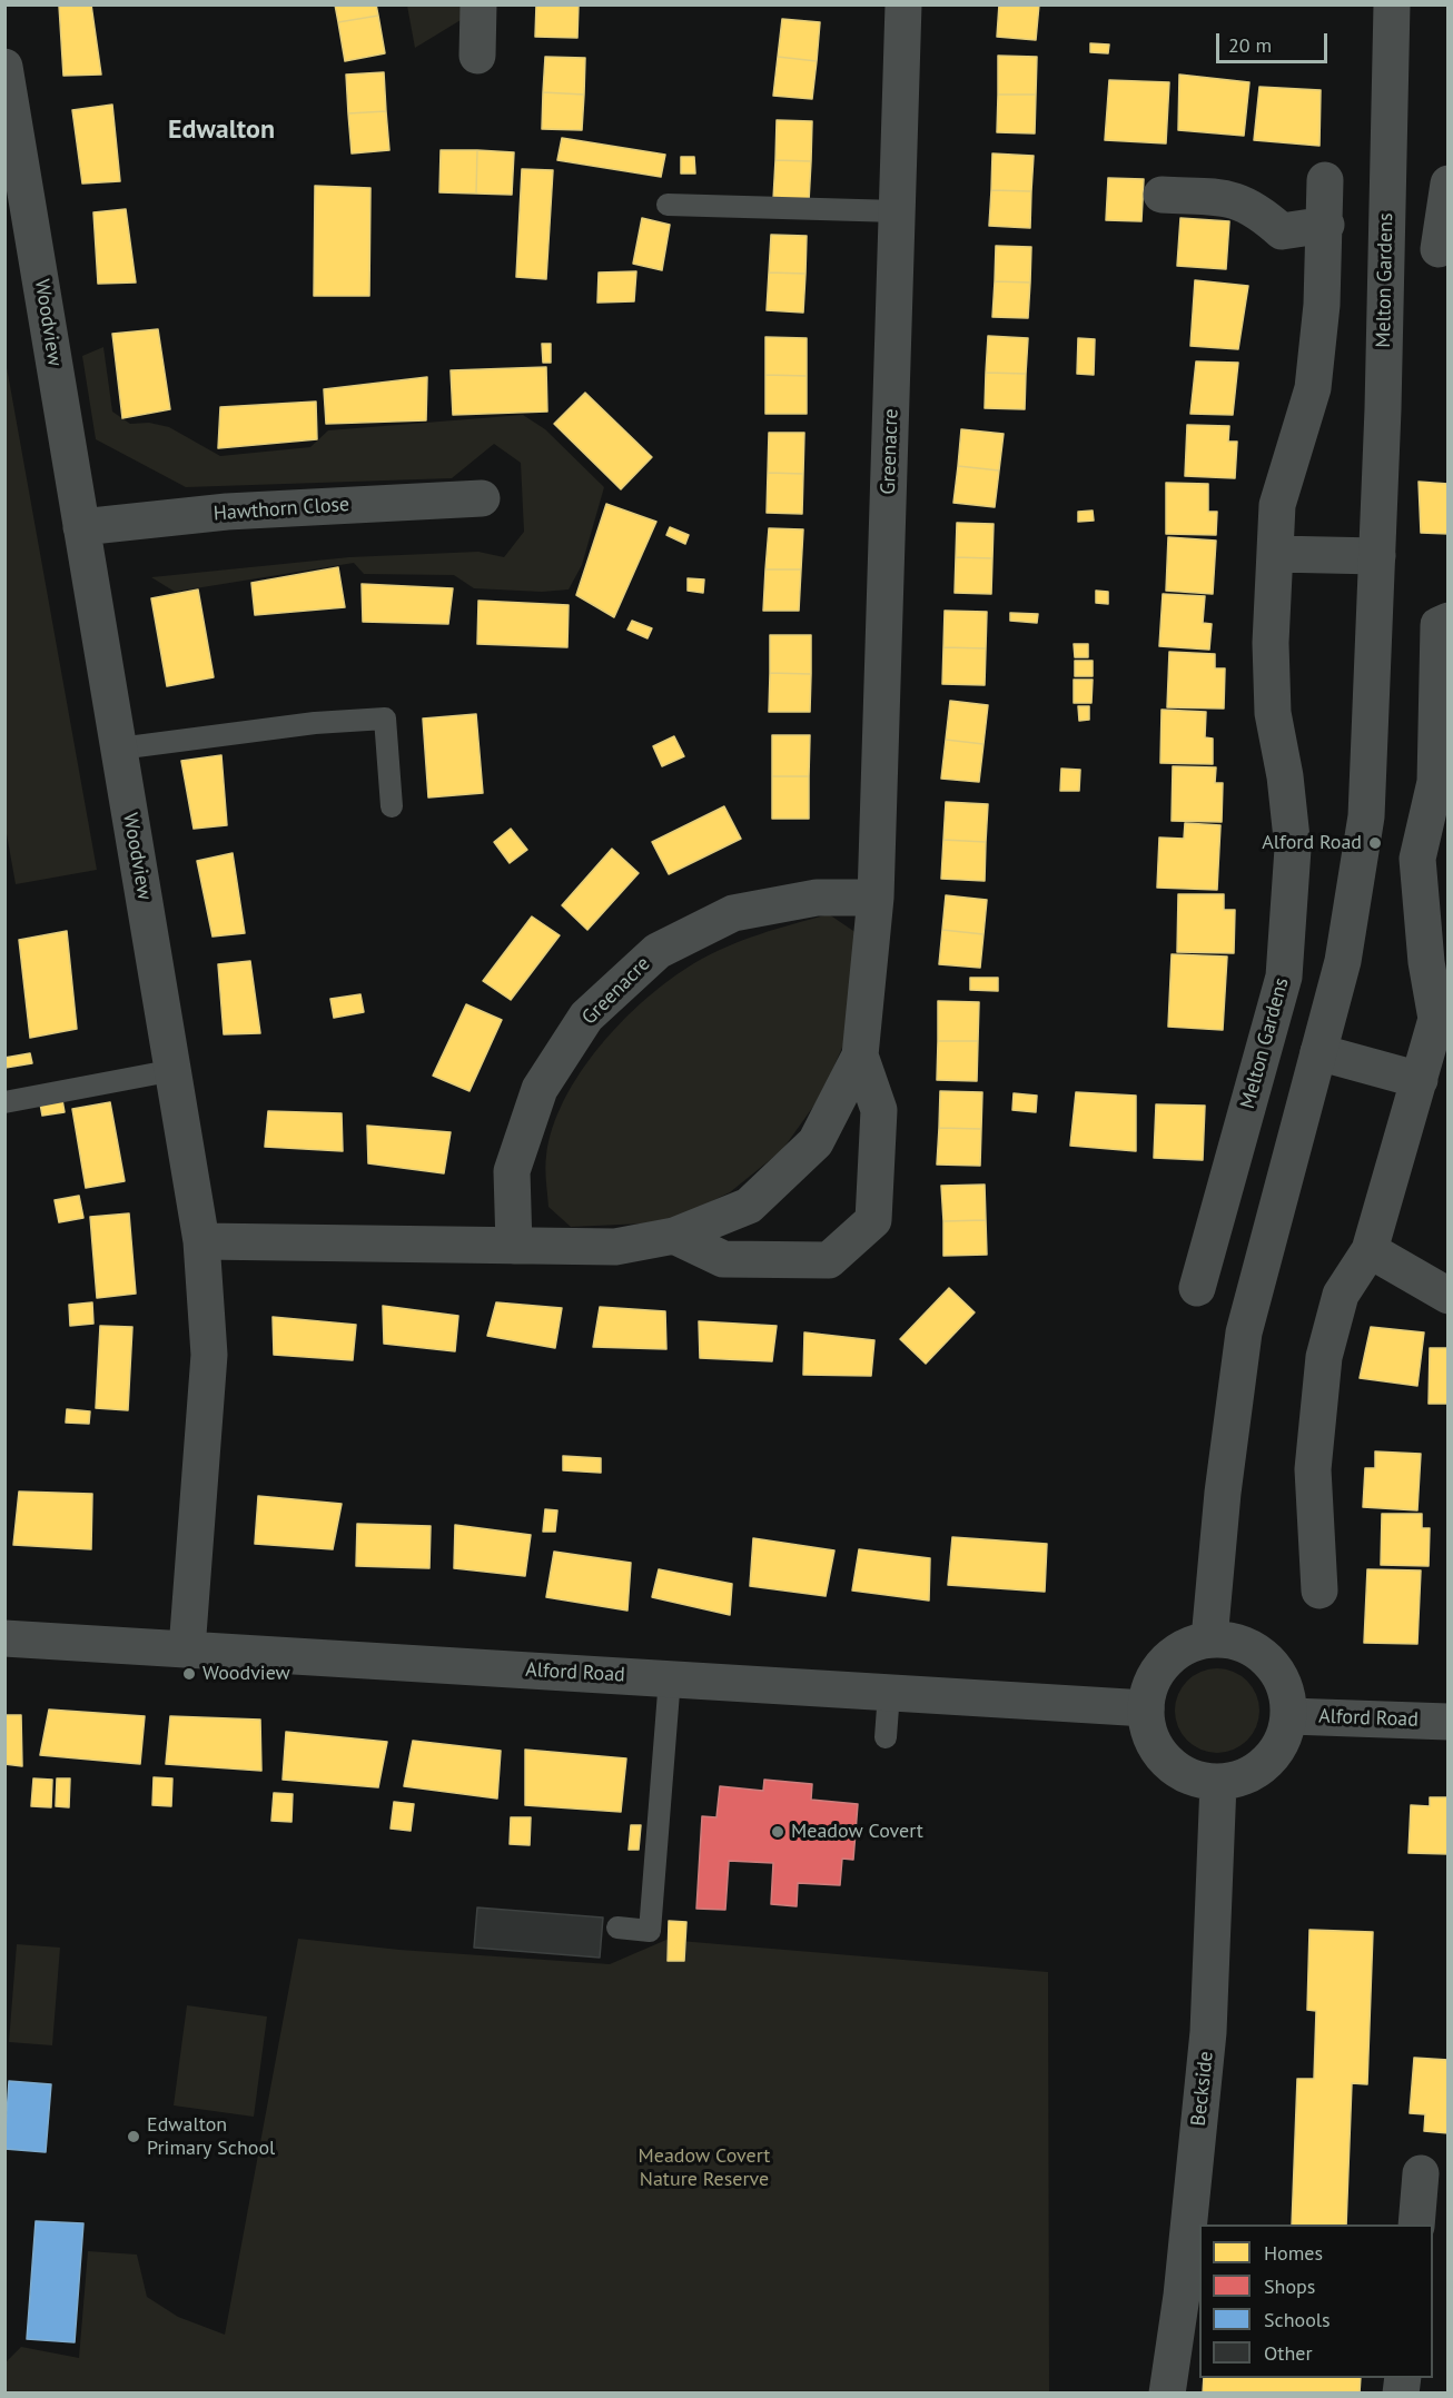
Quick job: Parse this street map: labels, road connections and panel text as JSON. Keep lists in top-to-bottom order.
{
  "streets": {
    "street": [
      "Melton Gardens",
      "Woodview",
      "Greenacre",
      "Hawthorn Close",
      "Alford Road",
      "Beckside"
    ]
  },
  "crossings": [
    ["Melton Gardens", "Alford Road"],
    ["Melton Gardens", "Beckside"],
    ["Woodview", "Greenacre"],
    ["Woodview", "Hawthorn Close"],
    ["Woodview", "Alford Road"],
    ["Alford Road", "Beckside"]
  ],
  "districts": ["Edwalton"],
  "parks": ["Meadow Covert Nature Reserve"],
  "places": [
    "Alford Road",
    "Woodview",
    "Meadow Covert",
    "Edwalton Primary School"
  ],
  "legend": [
    "Homes",
    "Shops",
    "Schools",
    "Other"
  ],
  "scale_bar": "20 m"
}
